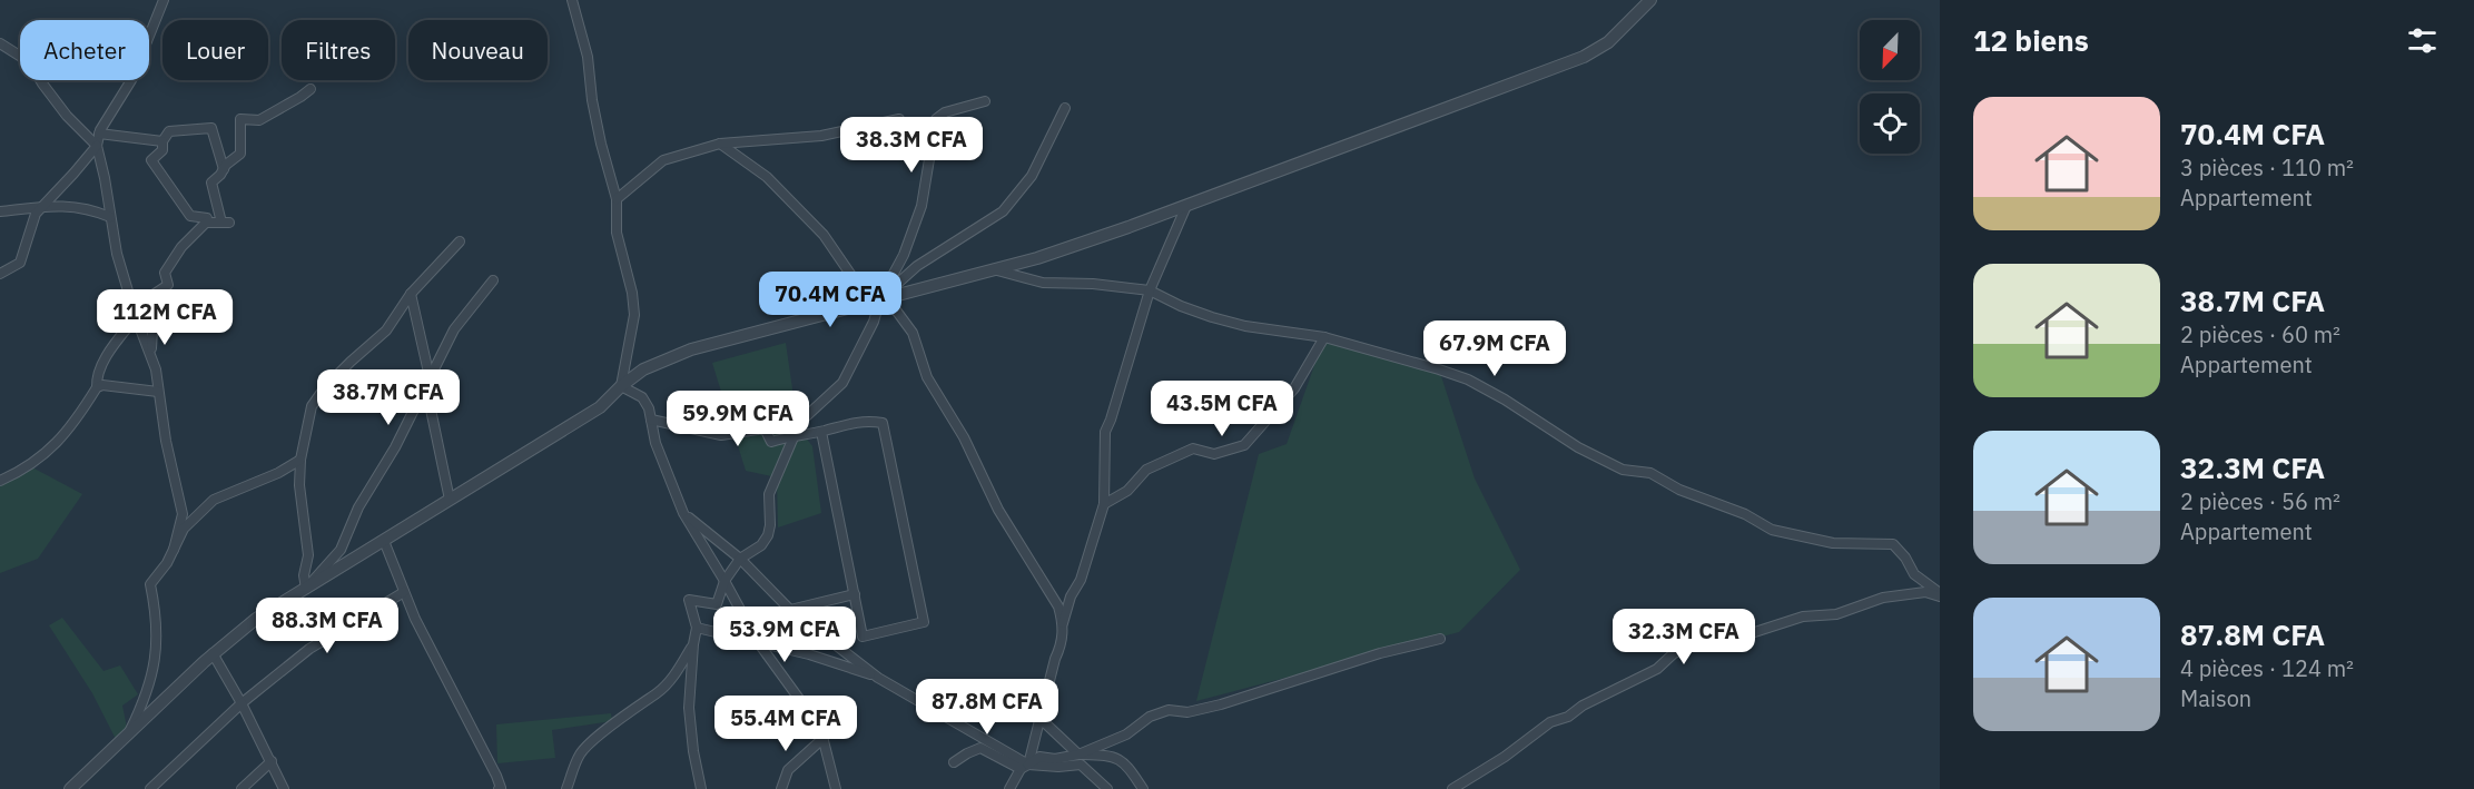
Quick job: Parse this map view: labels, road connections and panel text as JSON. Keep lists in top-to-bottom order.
{
  "north": "bottom left",
  "page": {
    "heading": "12 biens",
    "chip": [
      "Acheter",
      "Louer",
      "Filtres",
      "Nouveau"
    ],
    "list": [
      {
        "name": "70.4M CFA",
        "note": "3 pièces · 110 m² · Appartement"
      },
      {
        "name": "38.7M CFA",
        "note": "2 pièces · 60 m² · Appartement"
      },
      {
        "name": "32.3M CFA",
        "note": "2 pièces · 56 m² · Appartement"
      },
      {
        "name": "87.8M CFA",
        "note": "4 pièces · 124 m² · Maison"
      }
    ],
    "price": [
      "38.3M CFA",
      "70.4M CFA",
      "112M CFA",
      "67.9M CFA",
      "38.7M CFA",
      "43.5M CFA",
      "59.9M CFA",
      "88.3M CFA",
      "53.9M CFA",
      "32.3M CFA",
      "87.8M CFA",
      "55.4M CFA"
    ]
  }
}
